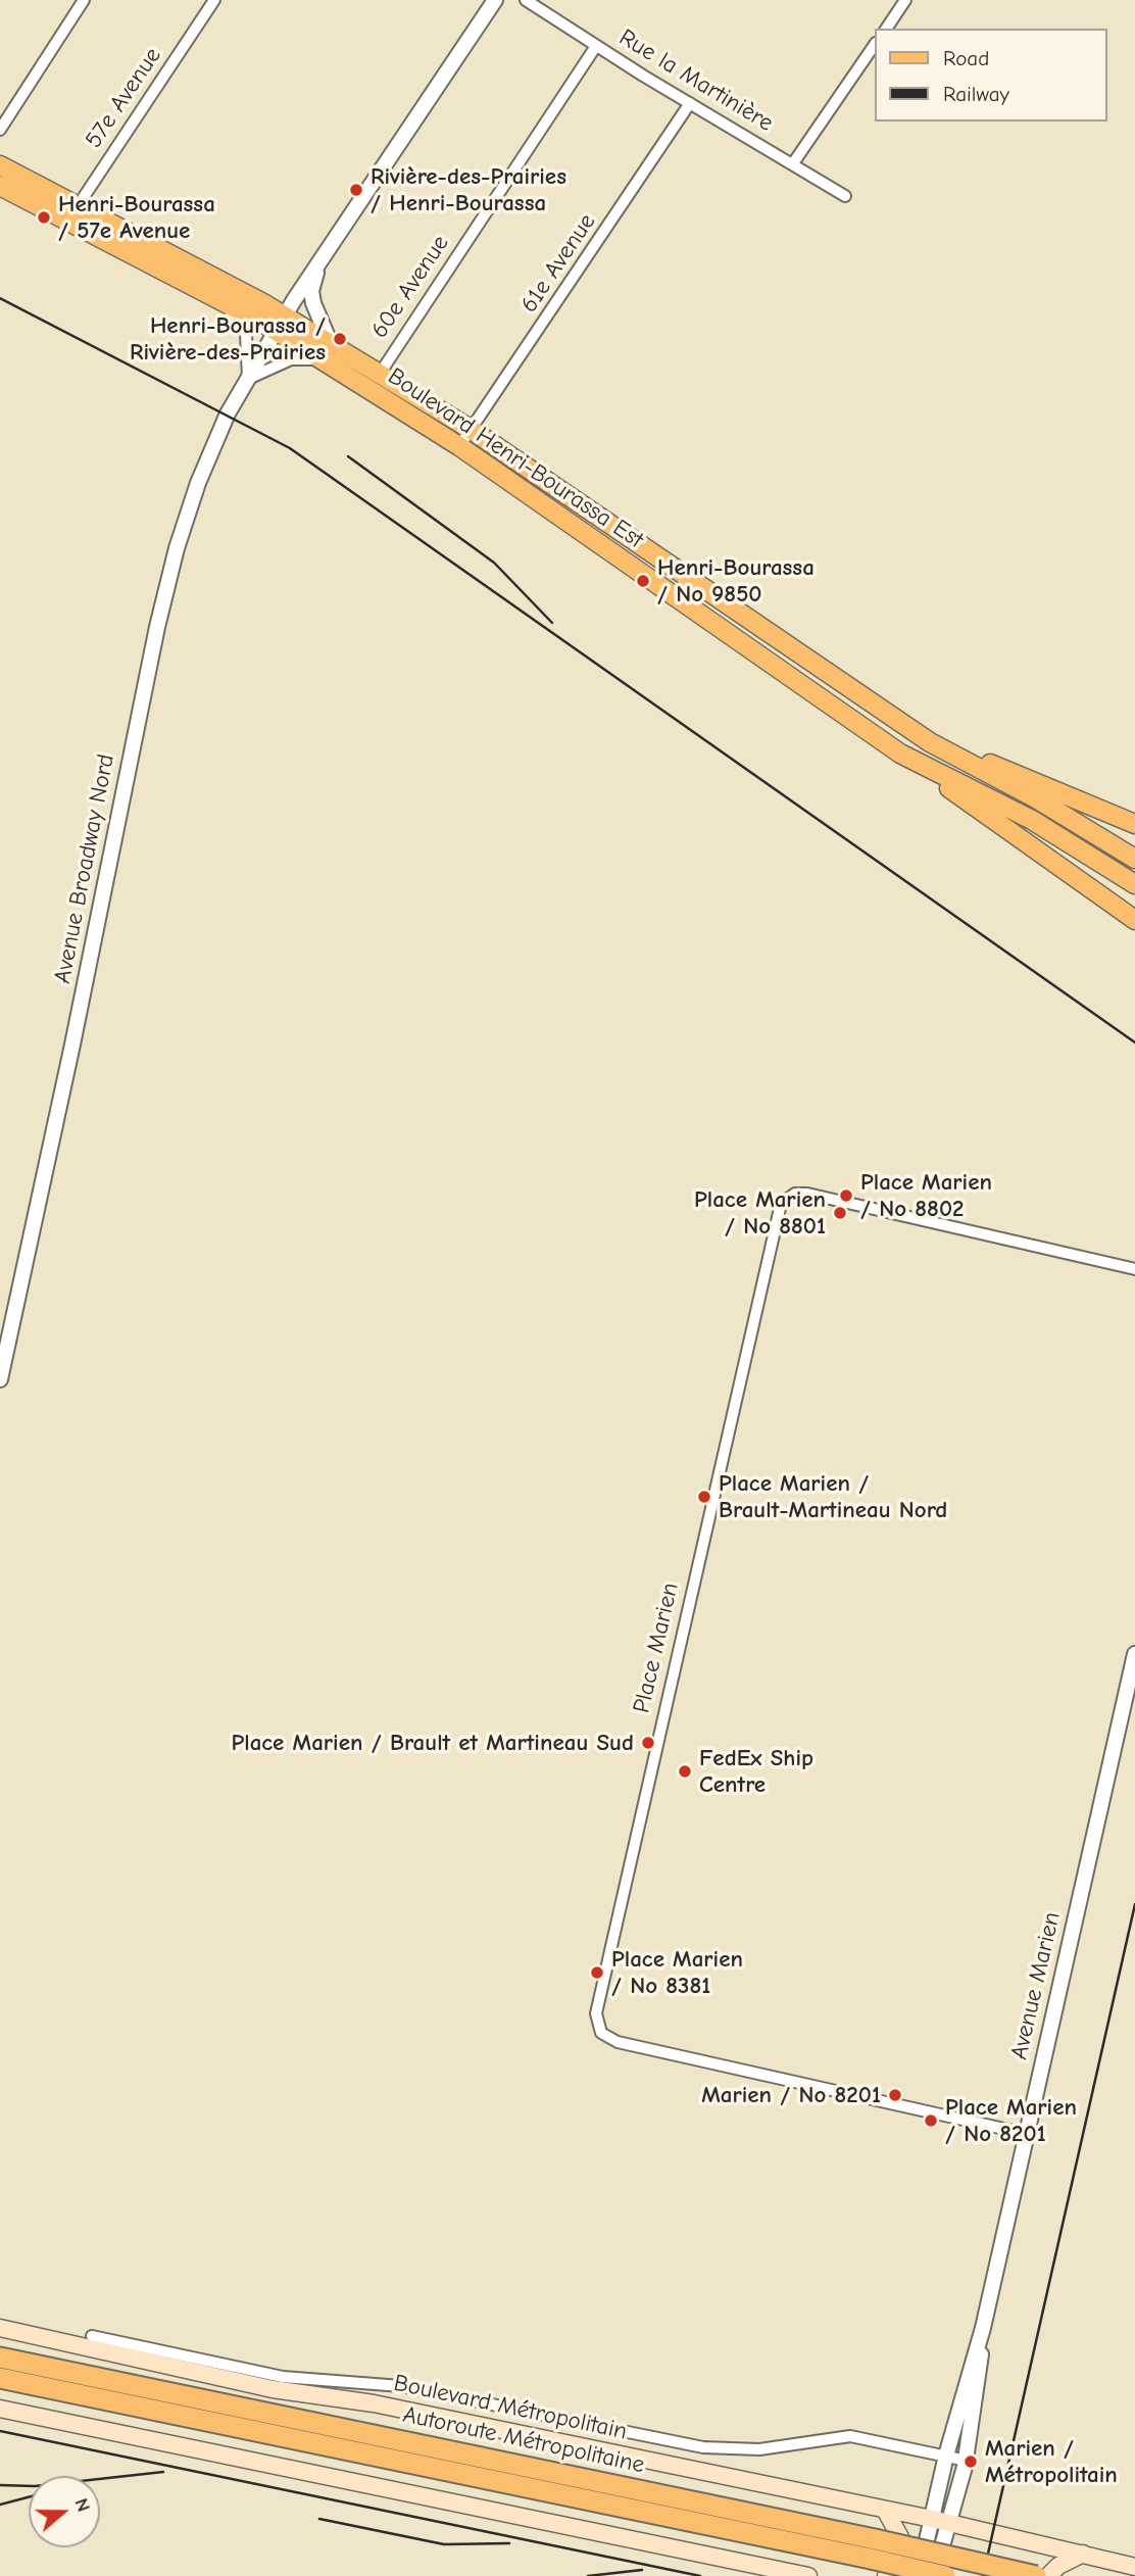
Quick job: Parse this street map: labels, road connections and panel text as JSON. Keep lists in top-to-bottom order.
{
  "streets": {
    "highway": ["Autoroute Métropolitaine"],
    "main road": ["Boulevard Henri-Bourassa Est", "Boulevard Métropolitain"],
    "street": [
      "Rue la Martinière",
      "57e Avenue",
      "61e Avenue",
      "60e Avenue",
      "Avenue Broadway Nord",
      "Place Marien",
      "Avenue Marien"
    ]
  },
  "crossings": [
    ["Rue la Martinière", "61e Avenue"],
    ["Rue la Martinière", "60e Avenue"],
    ["57e Avenue", "Boulevard Henri-Bourassa Est"],
    ["61e Avenue", "Boulevard Henri-Bourassa Est"],
    ["60e Avenue", "Boulevard Henri-Bourassa Est"],
    ["Boulevard Henri-Bourassa Est", "Avenue Broadway Nord"],
    ["Place Marien", "Avenue Marien"],
    ["Avenue Marien", "Boulevard Métropolitain"]
  ],
  "places": [
    "Rivière-des-Prairies / Henri-Bourassa",
    "Henri-Bourassa / 57e Avenue",
    "Henri-Bourassa / Rivière-des-Prairies",
    "Henri-Bourassa / No 9850",
    "Place Marien / No 8802",
    "Place Marien / No 8801",
    "Place Marien / Brault-Martineau Nord",
    "Place Marien / Brault et Martineau Sud",
    "FedEx Ship Centre",
    "Place Marien / No 8381",
    "Marien / No 8201",
    "Place Marien / No 8201",
    "Marien / Métropolitain"
  ],
  "legend": ["Road", "Railway"],
  "north": "right"
}
